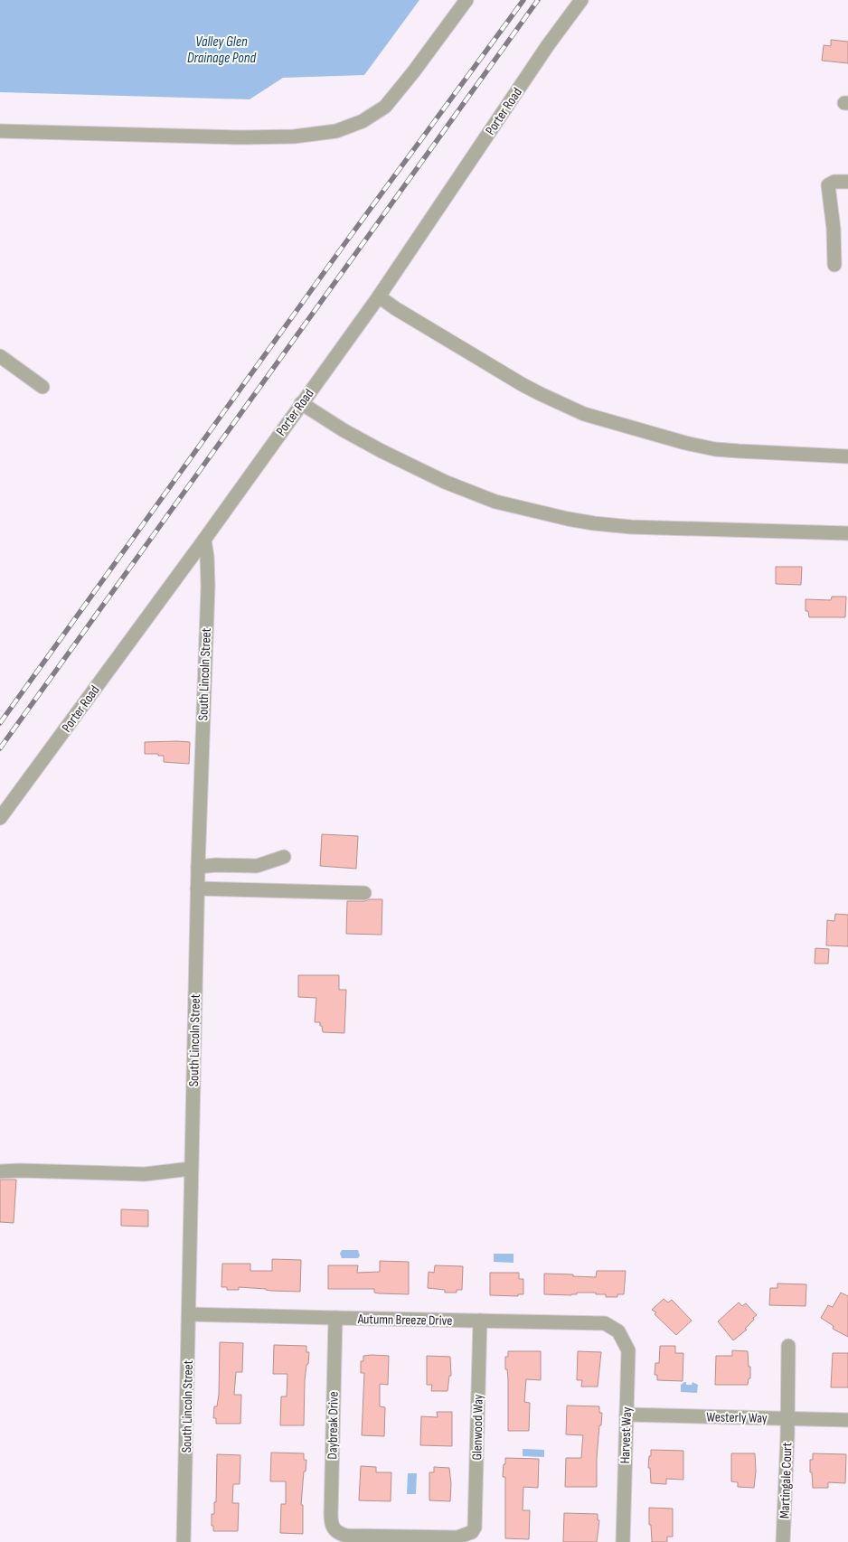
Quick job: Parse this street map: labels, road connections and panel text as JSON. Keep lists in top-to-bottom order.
{
  "streets": {
    "street": [
      "Porter Road",
      "South Lincoln Street",
      "Autumn Breeze Drive",
      "Westerly Way",
      "Daybreak Drive",
      "Glenwood Way",
      "Harvest Way",
      "Martingale Court"
    ]
  },
  "crossings": [
    ["Porter Road", "South Lincoln Street"],
    ["South Lincoln Street", "Autumn Breeze Drive"],
    ["Autumn Breeze Drive", "Daybreak Drive"],
    ["Autumn Breeze Drive", "Glenwood Way"],
    ["Autumn Breeze Drive", "Harvest Way"],
    ["Westerly Way", "Harvest Way"],
    ["Westerly Way", "Martingale Court"],
    ["Daybreak Drive", "Glenwood Way"]
  ],
  "water": ["Valley Glen Drainage Pond"]
}
